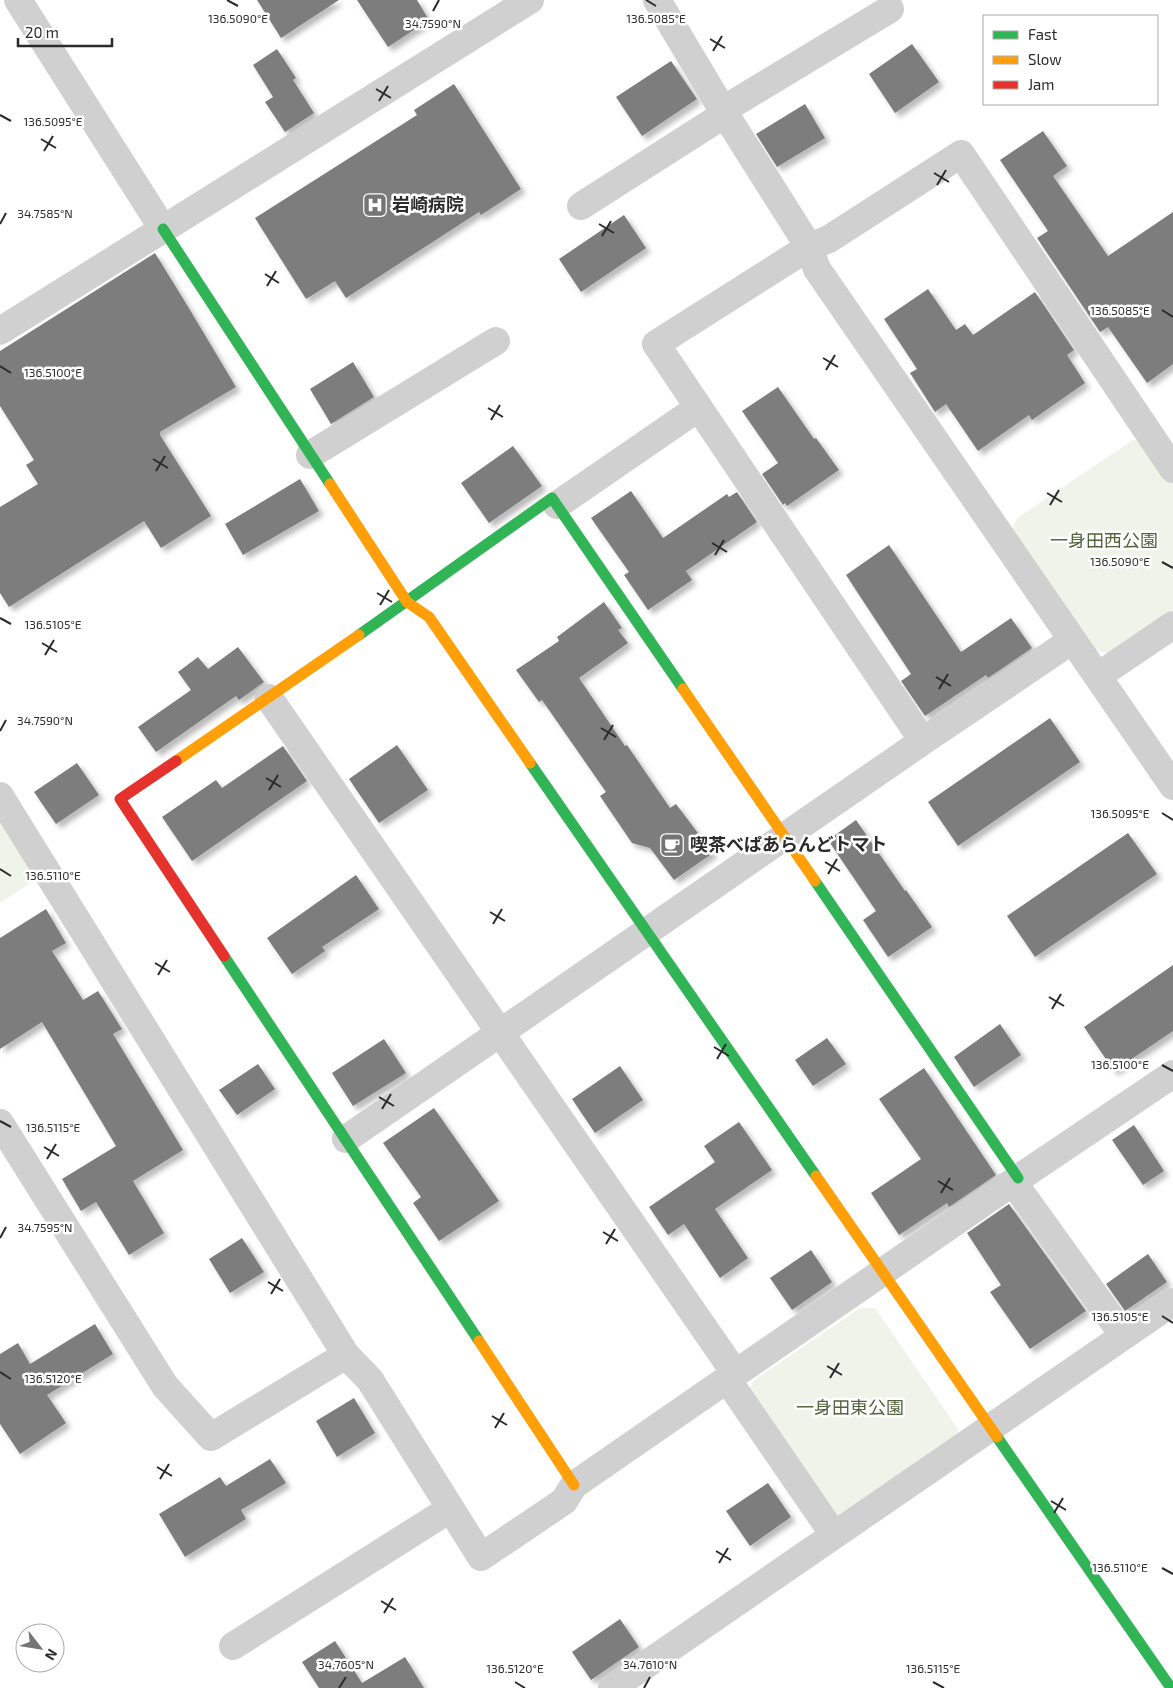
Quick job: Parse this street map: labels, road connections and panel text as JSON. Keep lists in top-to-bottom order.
{
  "parks": ["一身田西公園", "一身田東公園"],
  "places": {
    "hospital": ["岩崎病院"],
    "cafe": ["喫茶べぱあらんどトマト"]
  },
  "legend": ["Fast", "Slow", "Jam"],
  "scale_bar": "20 m",
  "north": "bottom right",
  "coordinates": [
    "136.5090°E",
    "136.5085°E",
    "34.7590°N",
    "136.5095°E",
    "34.7585°N",
    "136.5100°E",
    "136.5105°E",
    "136.5110°E",
    "136.5115°E",
    "34.7595°N",
    "136.5120°E",
    "34.7605°N",
    "34.7610°N"
  ]
}
